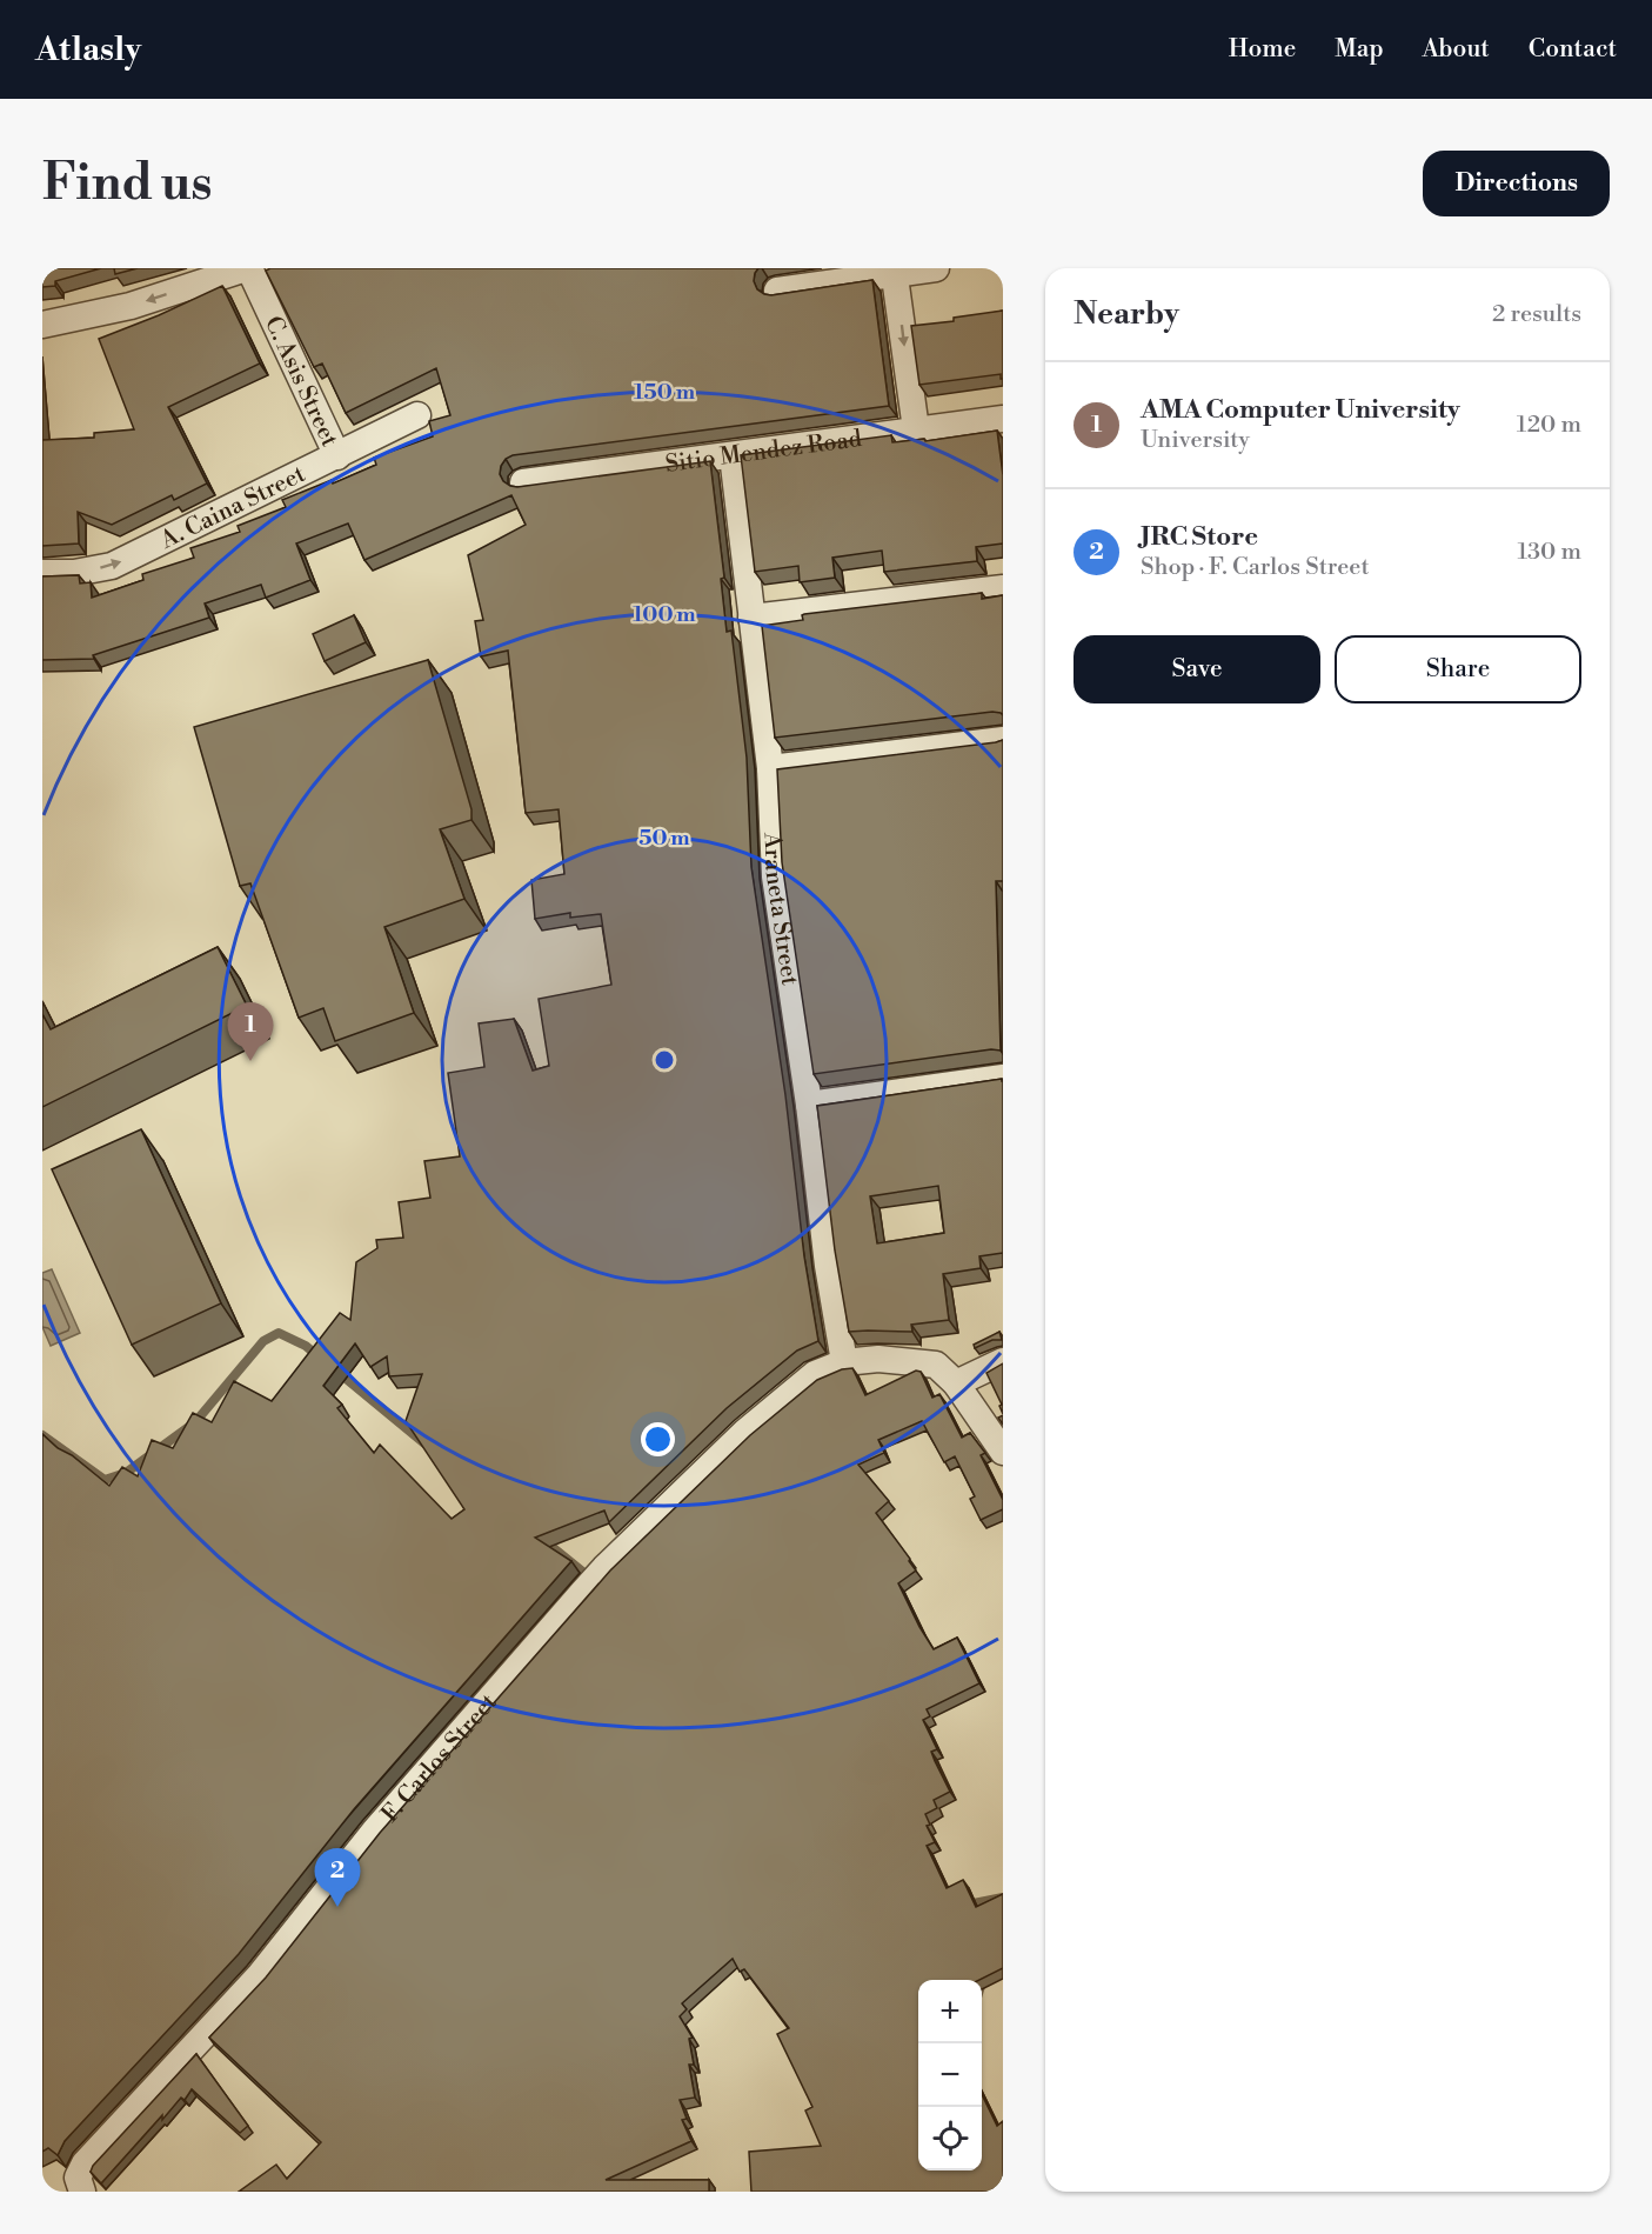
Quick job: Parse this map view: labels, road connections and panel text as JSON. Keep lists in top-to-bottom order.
{
  "streets": {
    "street": [
      "C. Asis Street",
      "Sitio Mendez Road",
      "A. Caina Street",
      "Araneta Street",
      "F. Carlos Street"
    ]
  },
  "crossings": [
    ["C. Asis Street", "A. Caina Street"],
    ["Sitio Mendez Road", "Araneta Street"],
    ["Araneta Street", "F. Carlos Street"]
  ],
  "page": {
    "header": "Atlasly",
    "nav": [
      "Home",
      "Map",
      "About",
      "Contact"
    ],
    "buttons": [
      "Directions",
      ["Save", "Share"]
    ],
    "title": "Find us",
    "heading": ["Nearby", "2 results"],
    "list": [
      {
        "mark": "1",
        "name": "AMA Computer University",
        "note": "University",
        "value": "120 m"
      },
      {
        "mark": "2",
        "name": "JRC Store",
        "note": "Shop · F. Carlos Street",
        "value": "130 m"
      }
    ],
    "pins": ["1", "2"],
    "map_buttons": ["+", "−"]
  },
  "rings": ["150 m", "100 m", "50 m"]
}
